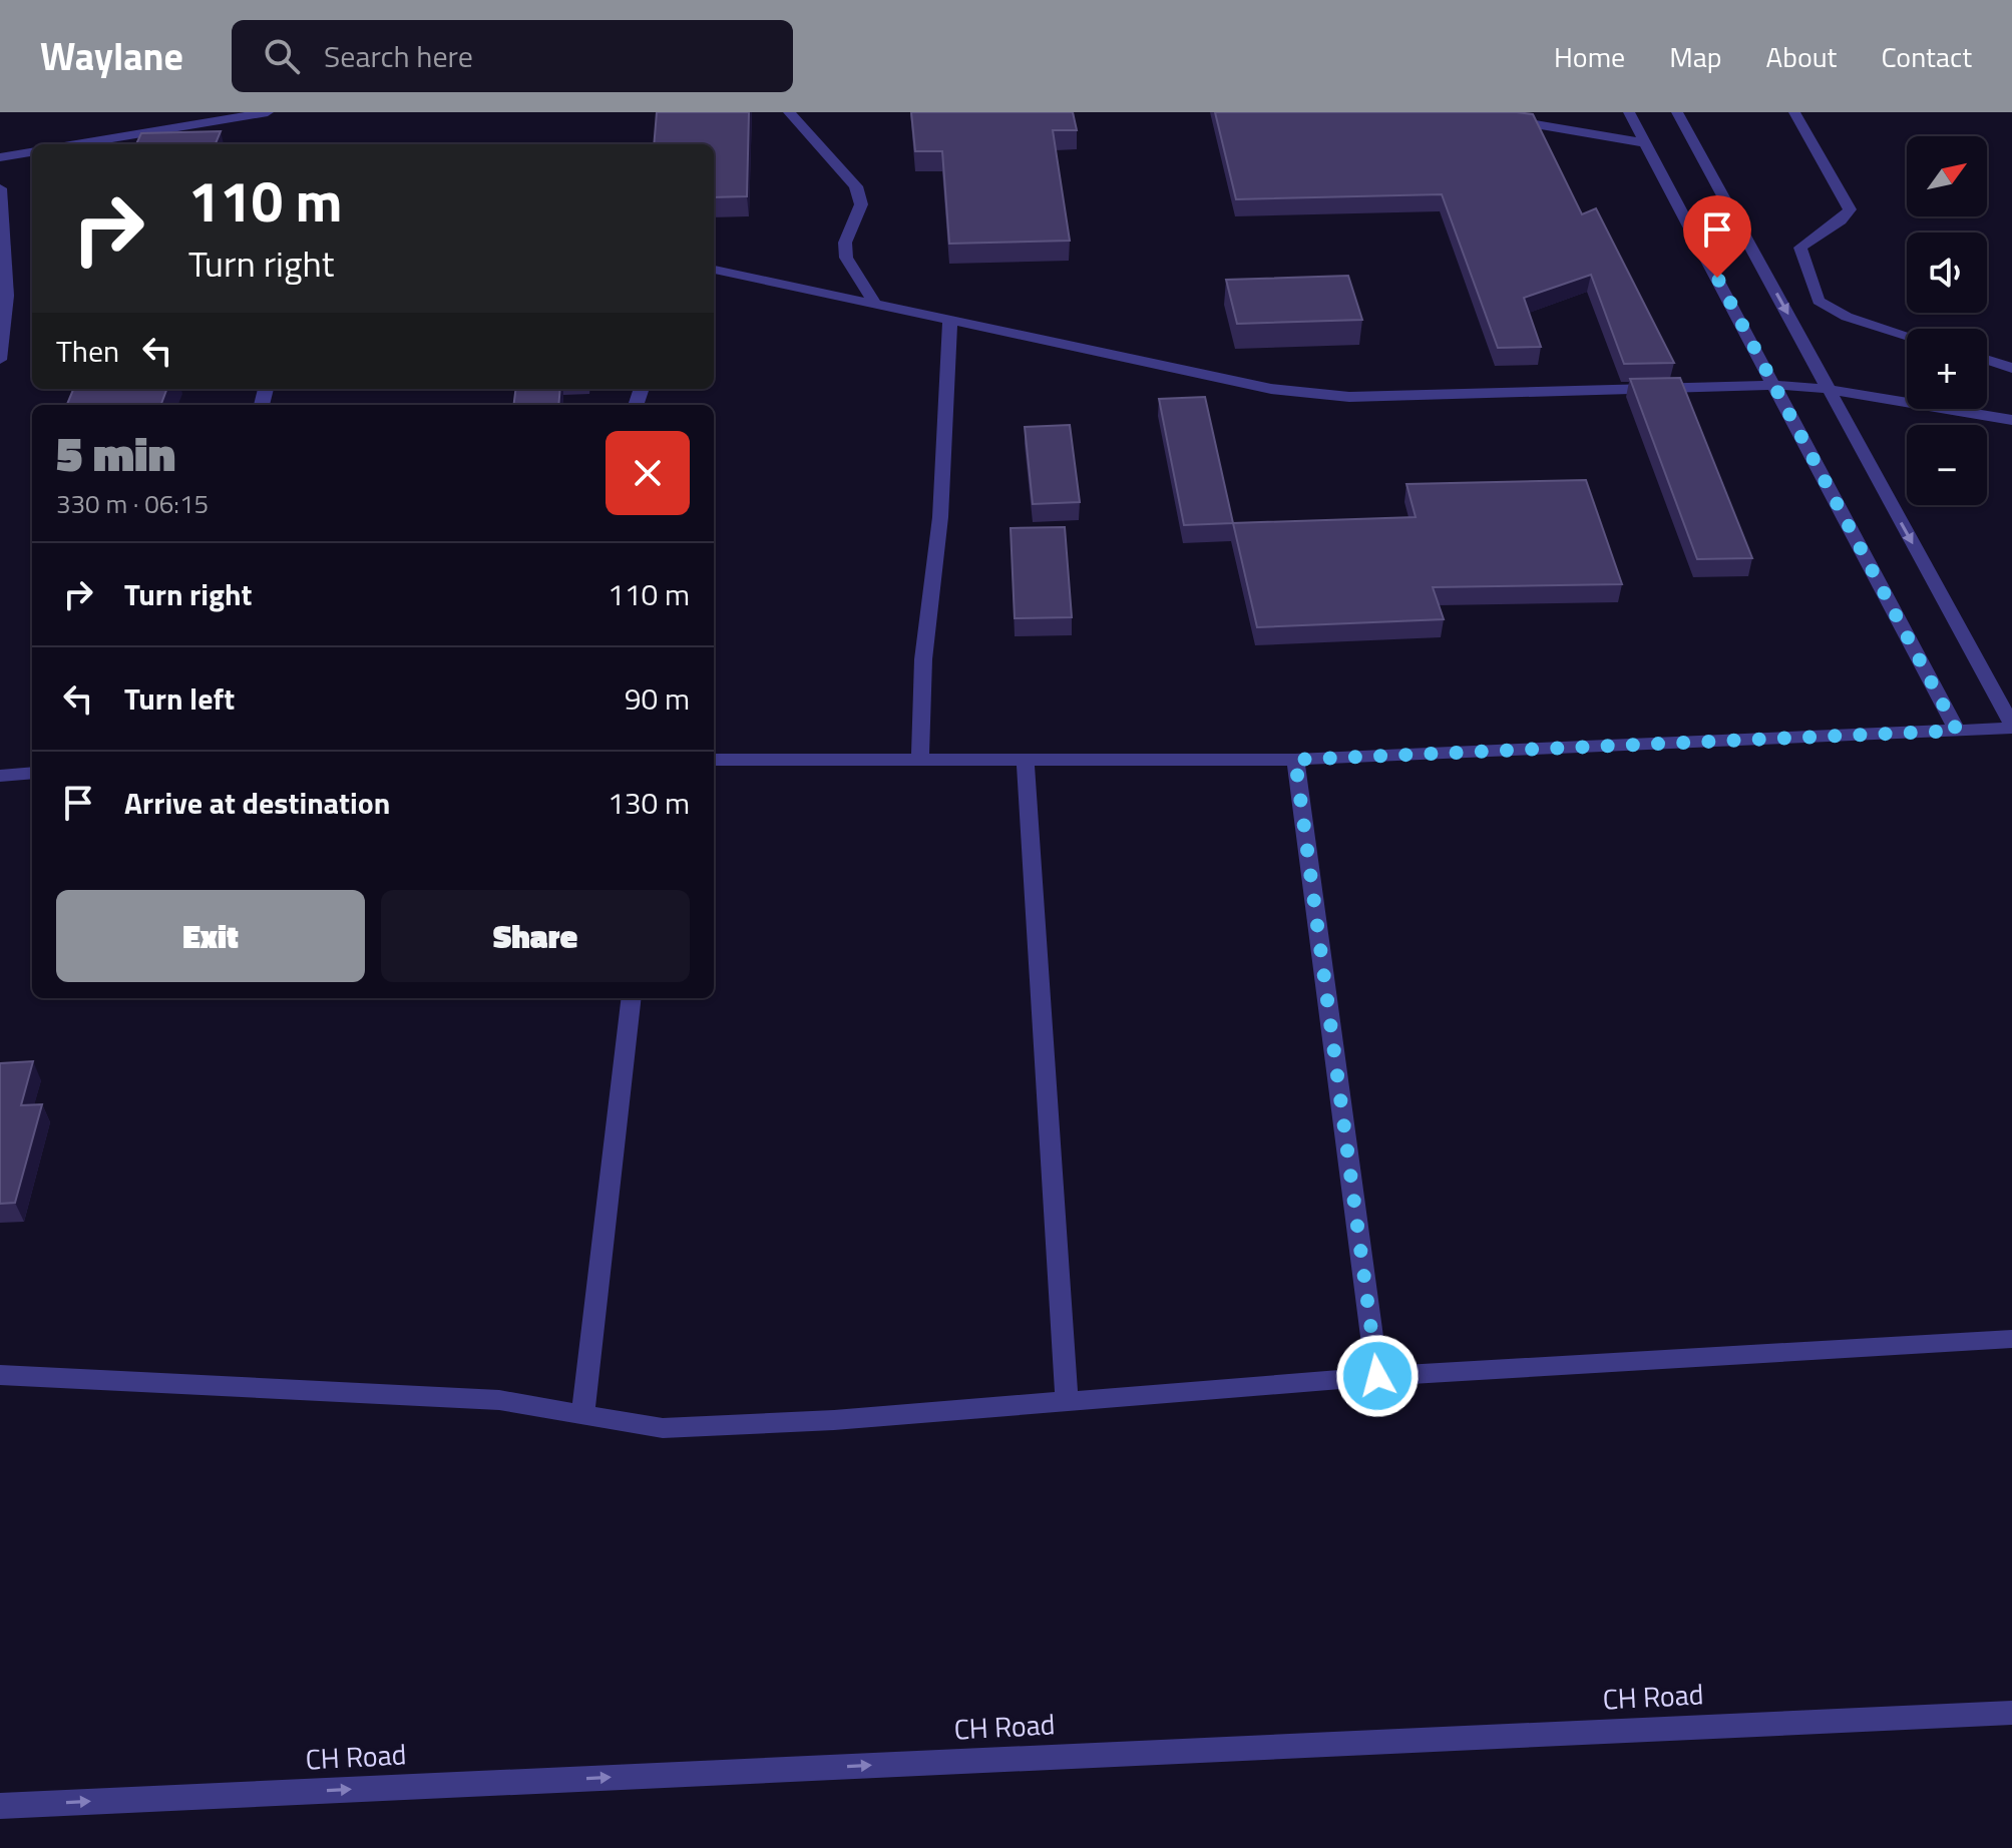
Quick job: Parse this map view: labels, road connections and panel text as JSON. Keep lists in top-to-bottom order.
{
  "streets": {
    "street": ["CH Road"]
  },
  "one_way": ["CH Road"],
  "north": "top right",
  "page": {
    "header": "Waylane",
    "search": "Search here",
    "nav": [
      "Home",
      "Map",
      "About",
      "Contact"
    ],
    "map_buttons": ["+", "−"],
    "turn": ["110 m", "Turn right"],
    "then": "Then",
    "heading": ["5 min", "330 m · 06:15"],
    "list": [
      {
        "name": "Turn right",
        "value": "110 m"
      },
      {
        "name": "Turn left",
        "value": "90 m"
      },
      {
        "name": "Arrive at destination",
        "value": "130 m"
      }
    ],
    "buttons": ["Exit", "Share"]
  }
}
